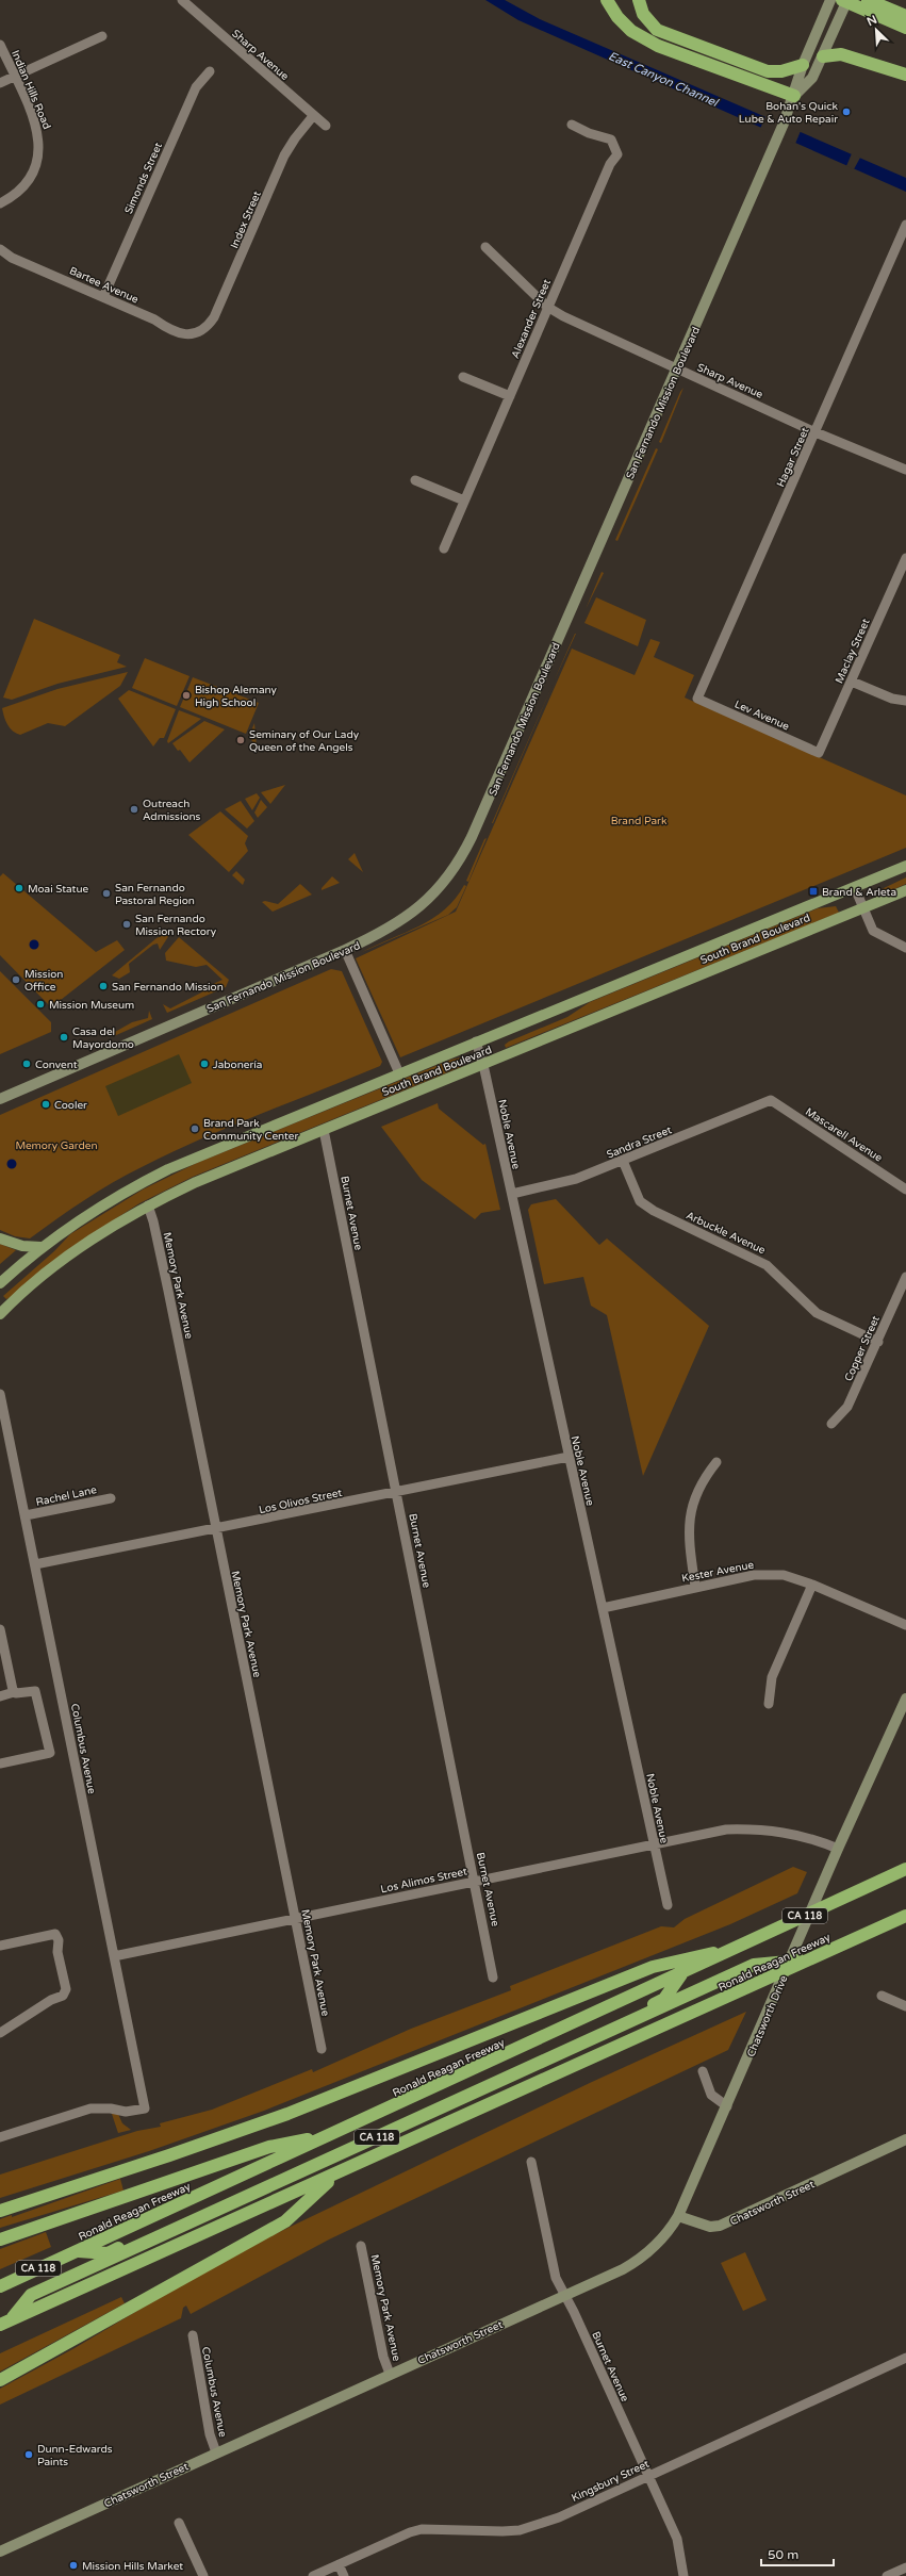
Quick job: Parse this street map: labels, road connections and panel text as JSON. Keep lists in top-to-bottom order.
{
  "streets": {
    "highway": ["CA 118", "Ronald Reagan Freeway"],
    "main road": [
      "San Fernando Mission Boulevard",
      "South Brand Boulevard",
      "Chatsworth Drive",
      "Chatsworth Street"
    ],
    "street": [
      "Sharp Avenue",
      "Indian Hills Road",
      "Simonds Street",
      "Index Street",
      "Bartee Avenue",
      "Alexander Street",
      "Hagar Street",
      "Maclay Street",
      "Lev Avenue",
      "Noble Avenue",
      "Mascarell Avenue",
      "Sandra Street",
      "Burnet Avenue",
      "Arbuckle Avenue",
      "Memory Park Avenue",
      "Copper Street",
      "Rachel Lane",
      "Los Olivos Street",
      "Kester Avenue",
      "Columbus Avenue",
      "Los Alimos Street",
      "Kingsbury Street"
    ]
  },
  "crossings": [
    ["Sharp Avenue", "Index Street"],
    ["Sharp Avenue", "Alexander Street"],
    ["Sharp Avenue", "San Fernando Mission Boulevard"],
    ["Sharp Avenue", "Hagar Street"],
    ["Simonds Street", "Bartee Avenue"],
    ["Index Street", "Bartee Avenue"],
    ["Hagar Street", "Lev Avenue"],
    ["Maclay Street", "Lev Avenue"],
    ["South Brand Boulevard", "Noble Avenue"],
    ["South Brand Boulevard", "Burnet Avenue"],
    ["South Brand Boulevard", "Memory Park Avenue"],
    ["Noble Avenue", "Sandra Street"],
    ["Noble Avenue", "Los Olivos Street"],
    ["Noble Avenue", "Kester Avenue"],
    ["Noble Avenue", "Los Alimos Street"],
    ["Mascarell Avenue", "Sandra Street"],
    ["Sandra Street", "Arbuckle Avenue"],
    ["Burnet Avenue", "Los Olivos Street"],
    ["Burnet Avenue", "Los Alimos Street"],
    ["Burnet Avenue", "Chatsworth Street"],
    ["Burnet Avenue", "Kingsbury Street"],
    ["Arbuckle Avenue", "Copper Street"],
    ["Memory Park Avenue", "Los Olivos Street"],
    ["Memory Park Avenue", "Los Alimos Street"],
    ["Memory Park Avenue", "Chatsworth Street"],
    ["Rachel Lane", "Columbus Avenue"],
    ["Los Olivos Street", "Columbus Avenue"],
    ["Columbus Avenue", "Los Alimos Street"],
    ["Columbus Avenue", "Chatsworth Street"],
    ["Los Alimos Street", "Chatsworth Drive"],
    ["CA 118", "Ronald Reagan Freeway"],
    ["Chatsworth Drive", "Chatsworth Street"]
  ],
  "water": ["East Canyon Channel"],
  "parks": ["Brand Park", "Memory Garden"],
  "places": {
    "other": [
      "Bohan's Quick Lube & Auto Repair",
      "Bishop Alemany High School",
      "Seminary of Our Lady Queen of the Angels",
      "Outreach Admissions",
      "Moai Statue",
      "San Fernando Pastoral Region",
      "San Fernando Mission Rectory",
      "Mission Office",
      "San Fernando Mission",
      "Mission Museum",
      "Casa del Mayordomo",
      "Convent",
      "Jabonería",
      "Cooler",
      "Brand Park Community Center",
      "Dunn-Edwards Paints",
      "Mission Hills Market"
    ],
    "transit": ["Brand & Arleta"]
  },
  "scale_bar": "50 m",
  "north": "top left"
}
